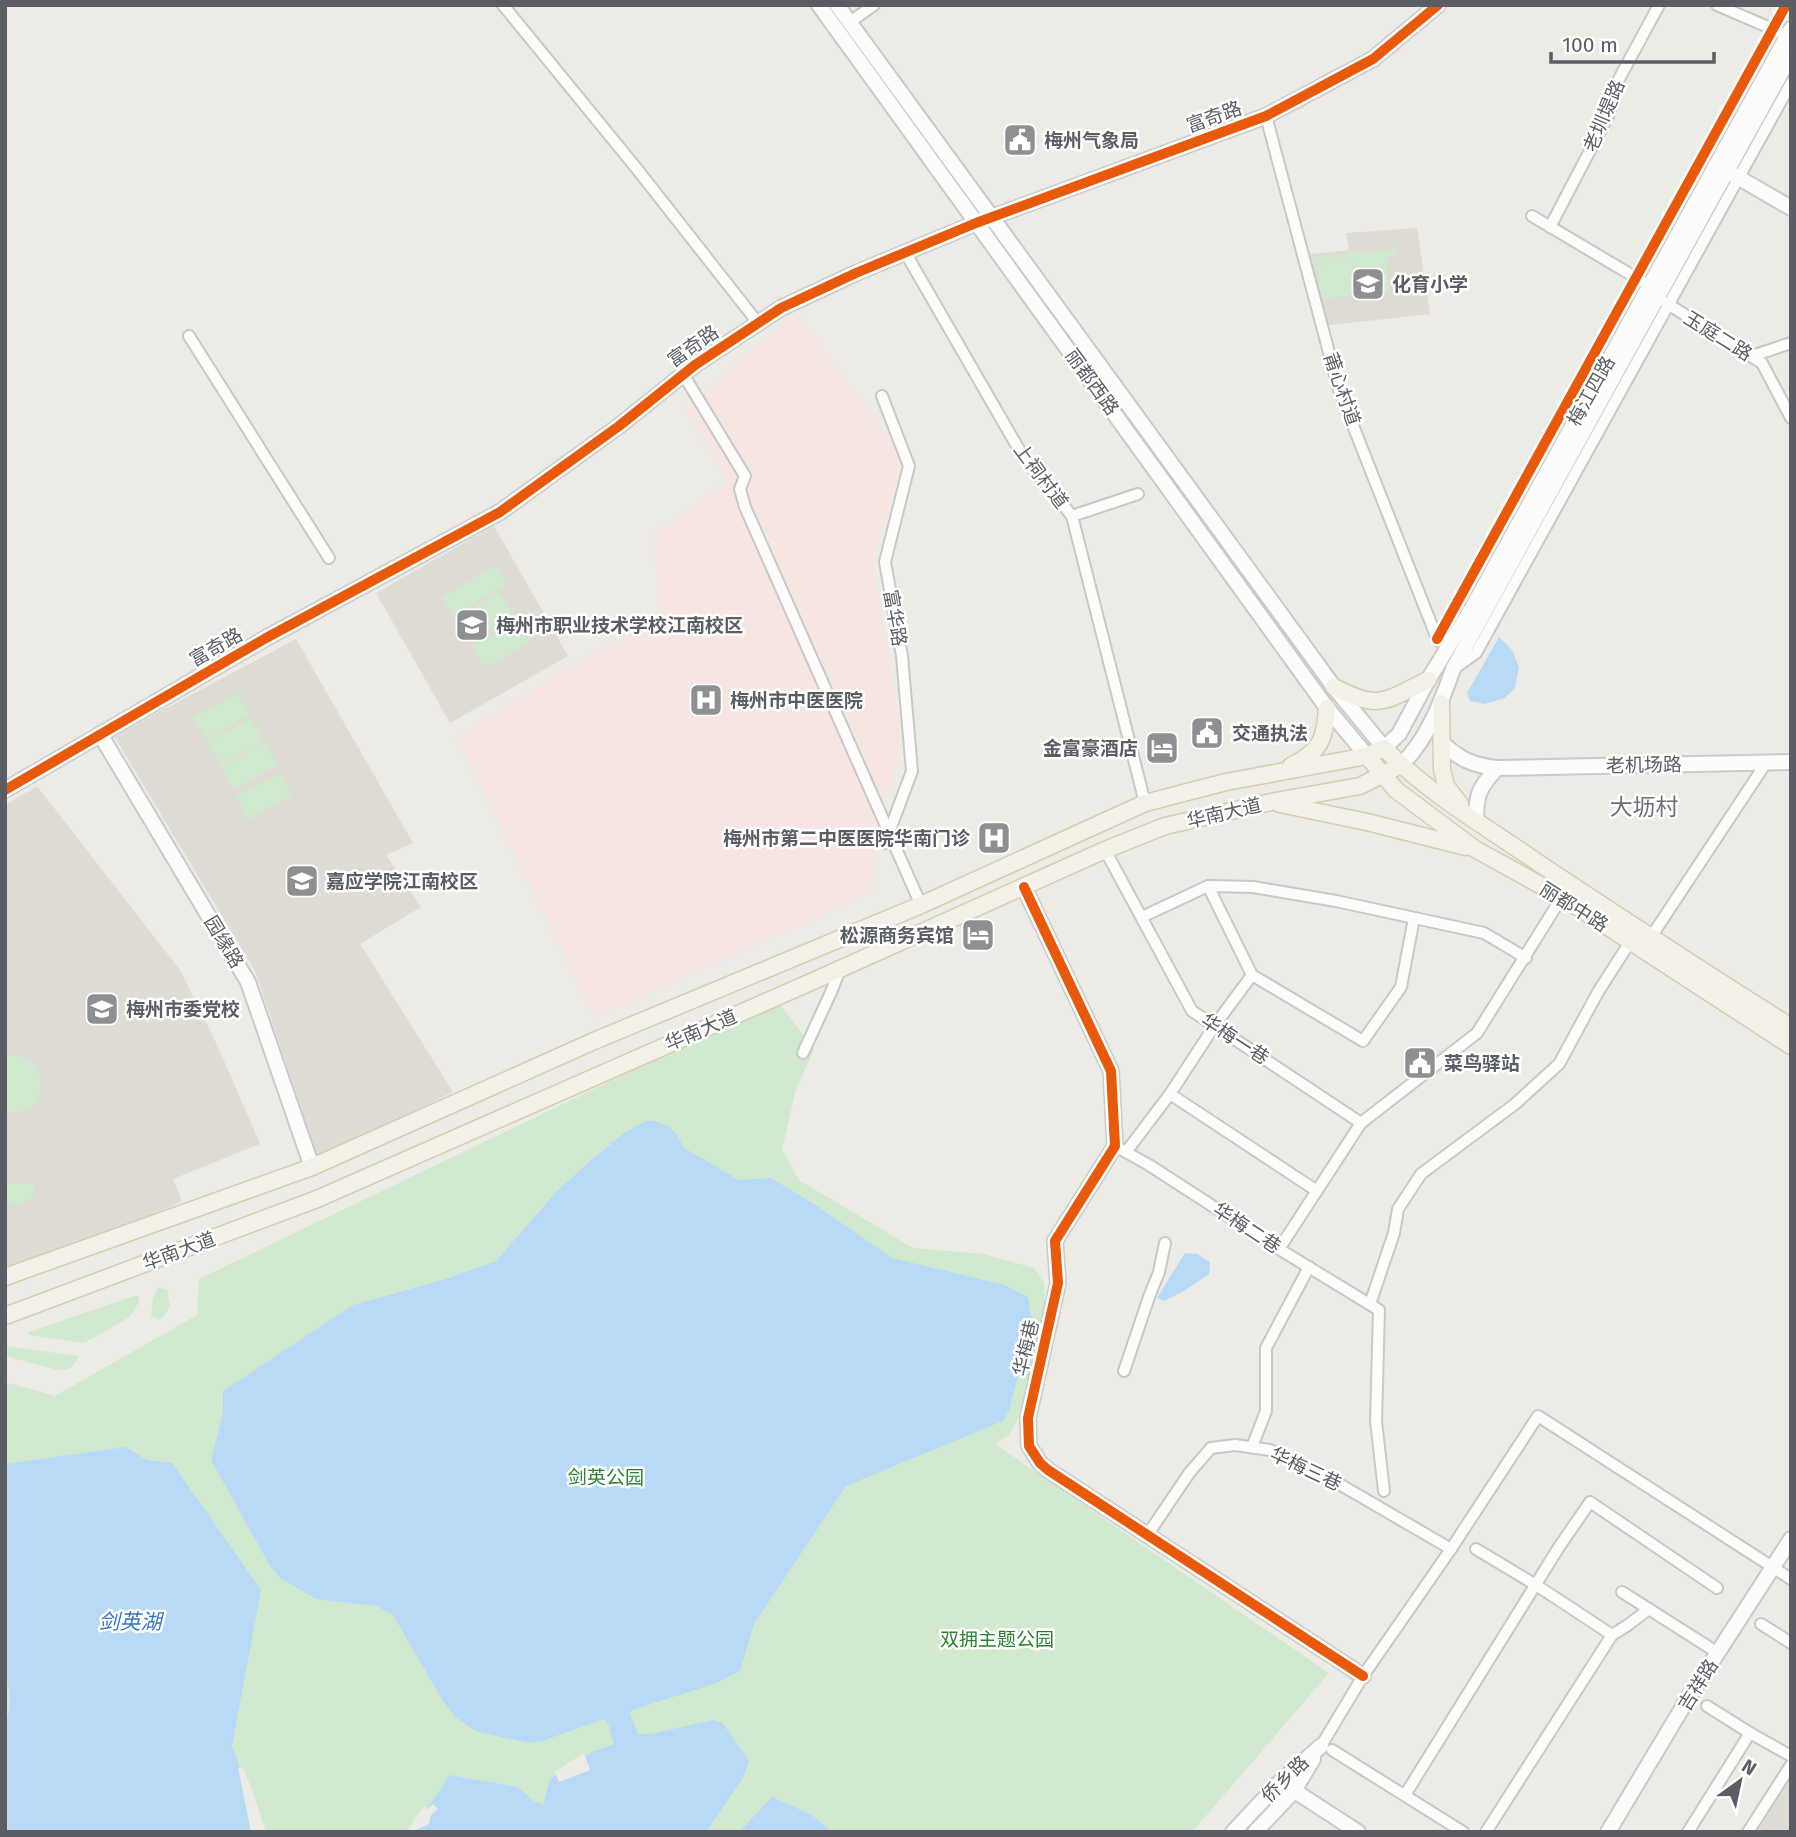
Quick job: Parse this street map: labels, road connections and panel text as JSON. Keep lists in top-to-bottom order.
{
  "streets": {
    "main road": ["华南大道", "丽都中路"],
    "street": [
      "老圳堤路",
      "富奇路",
      "玉庭二路",
      "丽都西路",
      "莆心村道",
      "梅江四路",
      "上祠村道",
      "富华路",
      "老机场路",
      "园缘路",
      "华梅一巷",
      "华梅二巷",
      "华梅巷",
      "华梅三巷",
      "吉祥路",
      "侨乡路"
    ]
  },
  "crossings": [
    ["老圳堤路", "玉庭二路"],
    ["富奇路", "丽都西路"],
    ["富奇路", "莆心村道"],
    ["富奇路", "上祠村道"],
    ["富奇路", "园缘路"],
    ["玉庭二路", "梅江四路"],
    ["丽都西路", "梅江四路"],
    ["丽都西路", "华南大道"],
    ["丽都西路", "丽都中路"],
    ["莆心村道", "梅江四路"],
    ["梅江四路", "华南大道"],
    ["梅江四路", "丽都中路"],
    ["上祠村道", "华南大道"],
    ["华南大道", "丽都中路"],
    ["华南大道", "园缘路"],
    ["华南大道", "华梅一巷"],
    ["华梅二巷", "华梅巷"],
    ["华梅巷", "华梅三巷"]
  ],
  "districts": ["大坜村"],
  "water": ["剑英湖"],
  "parks": ["剑英公园", "双拥主题公园"],
  "places": {
    "public building": ["梅州气象局", "交通执法", "菜鸟驿站"],
    "school or university": [
      "化育小学",
      "梅州市职业技术学校江南校区",
      "嘉应学院江南校区",
      "梅州市委党校"
    ],
    "hospital": ["梅州市中医医院", "梅州市第二中医医院华南门诊"],
    "hotel": ["金富豪酒店", "松源商务宾馆"]
  },
  "scale_bar": "100 m",
  "north": "top right"
}
